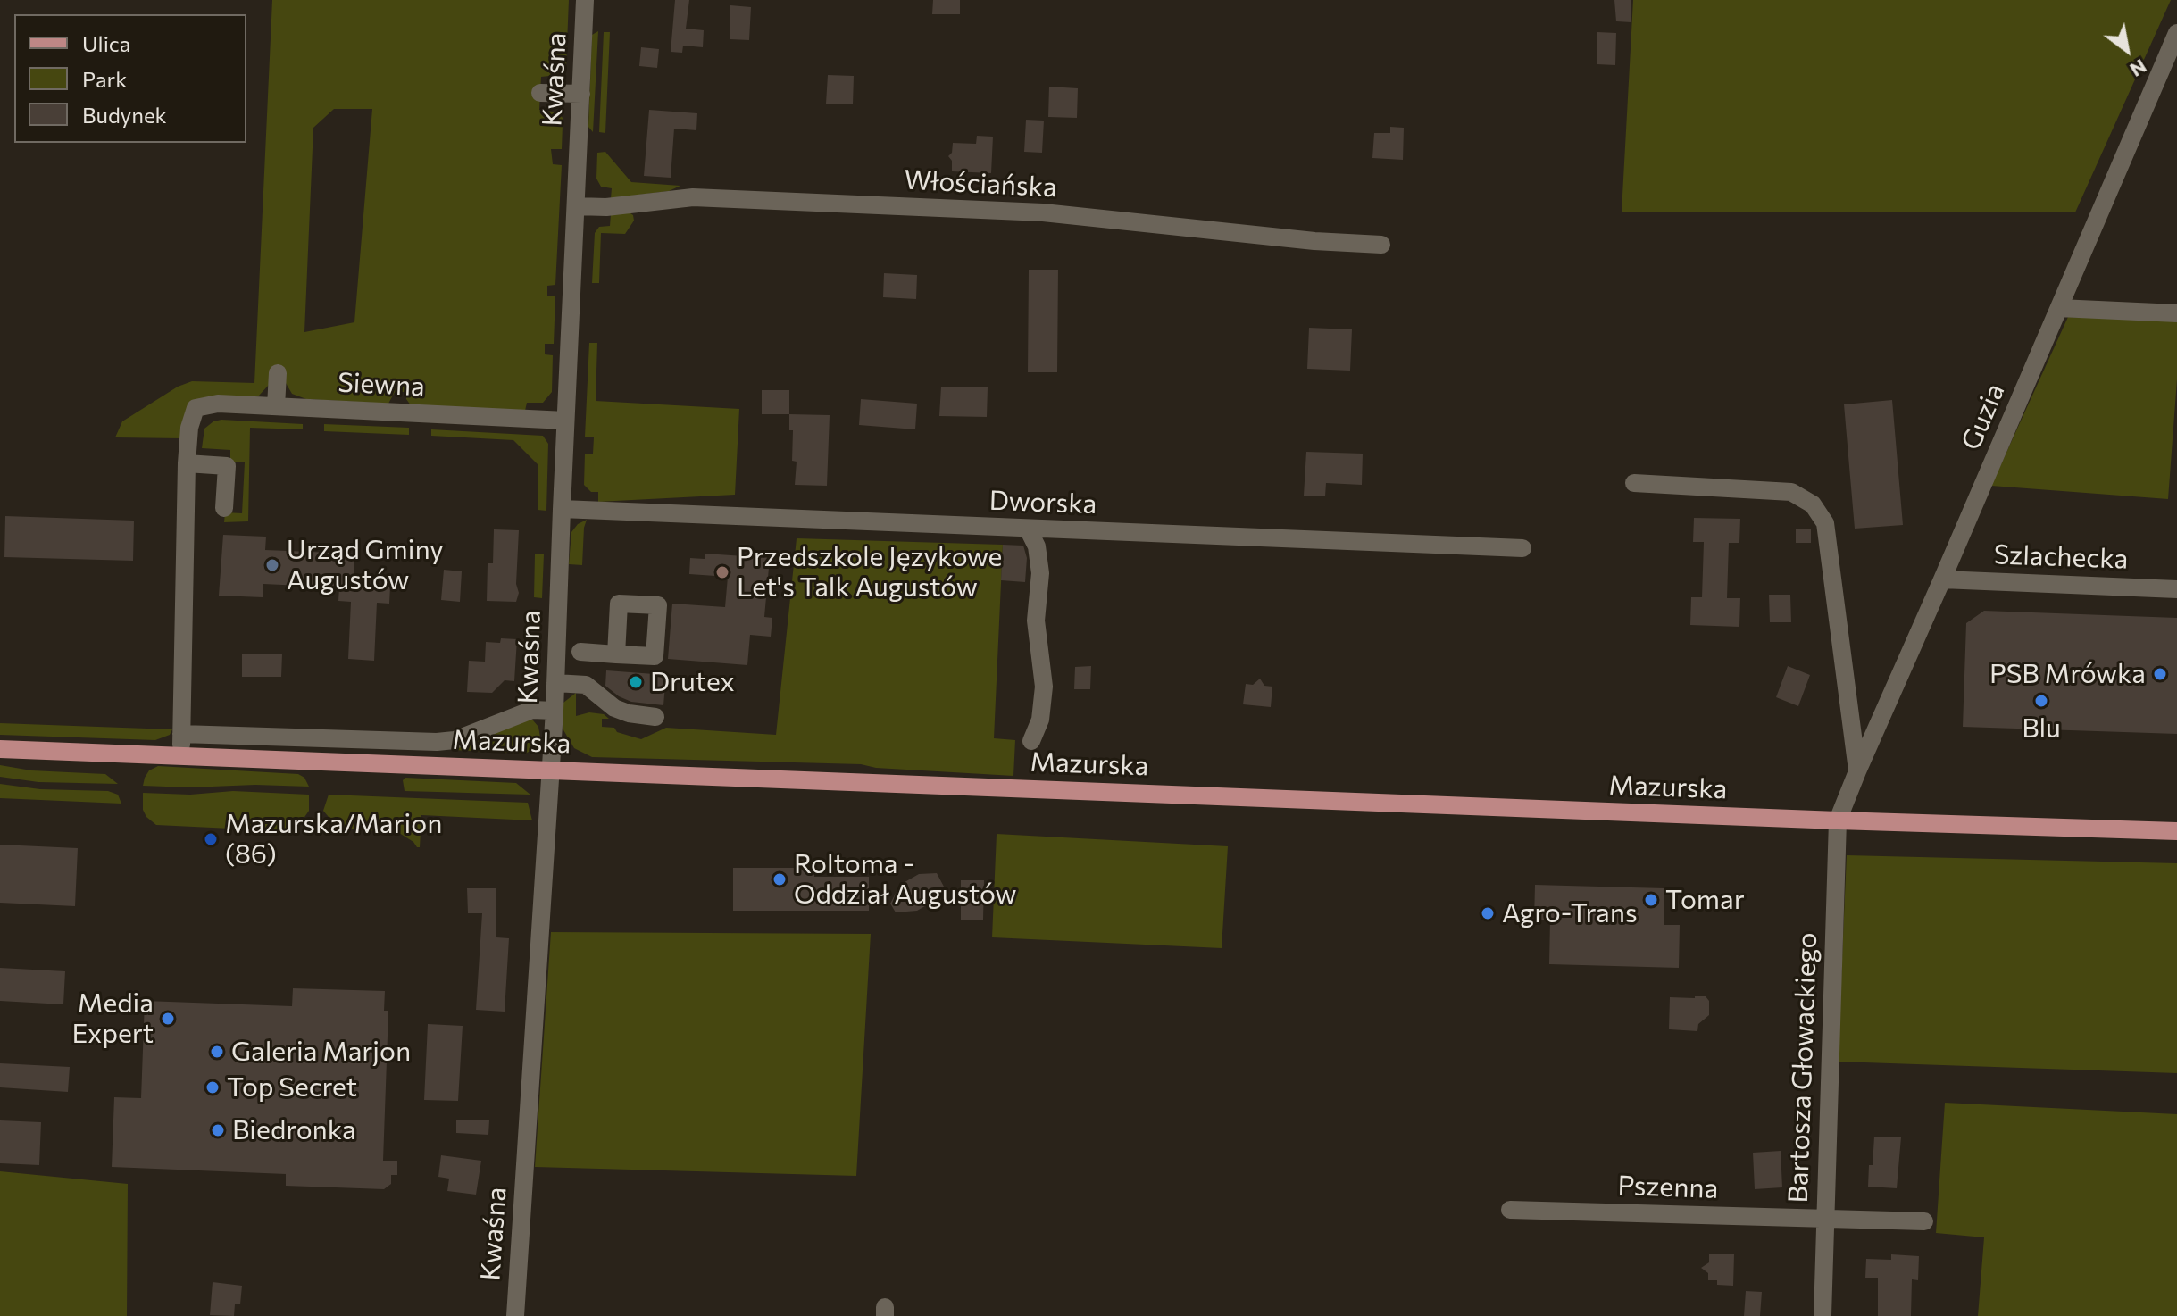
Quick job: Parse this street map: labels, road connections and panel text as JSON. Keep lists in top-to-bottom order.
{
  "streets": {
    "main road": ["Mazurska"],
    "street": [
      "Kwaśna",
      "Włościańska",
      "Siewna",
      "Guzia",
      "Dworska",
      "Szlachecka",
      "Bartosza Głowackiego",
      "Pszenna"
    ]
  },
  "crossings": [
    ["Kwaśna", "Włościańska"],
    ["Kwaśna", "Siewna"],
    ["Kwaśna", "Dworska"],
    ["Kwaśna", "Mazurska"],
    ["Guzia", "Szlachecka"],
    ["Guzia", "Mazurska"],
    ["Guzia", "Bartosza Głowackiego"],
    ["Mazurska", "Bartosza Głowackiego"],
    ["Bartosza Głowackiego", "Pszenna"]
  ],
  "places": [
    "Urząd Gminy Augustów",
    "Przedszkole Językowe Let's Talk Augustów",
    "PSB Mrówka",
    "Drutex",
    "Blu",
    "Mazurska/Marion (86)",
    "Roltoma - Oddział Augustów",
    "Tomar",
    "Agro-Trans",
    "Media Expert",
    "Galeria Marjon",
    "Top Secret",
    "Biedronka"
  ],
  "legend": ["Ulica", "Park", "Budynek"],
  "north": "bottom right"
}
